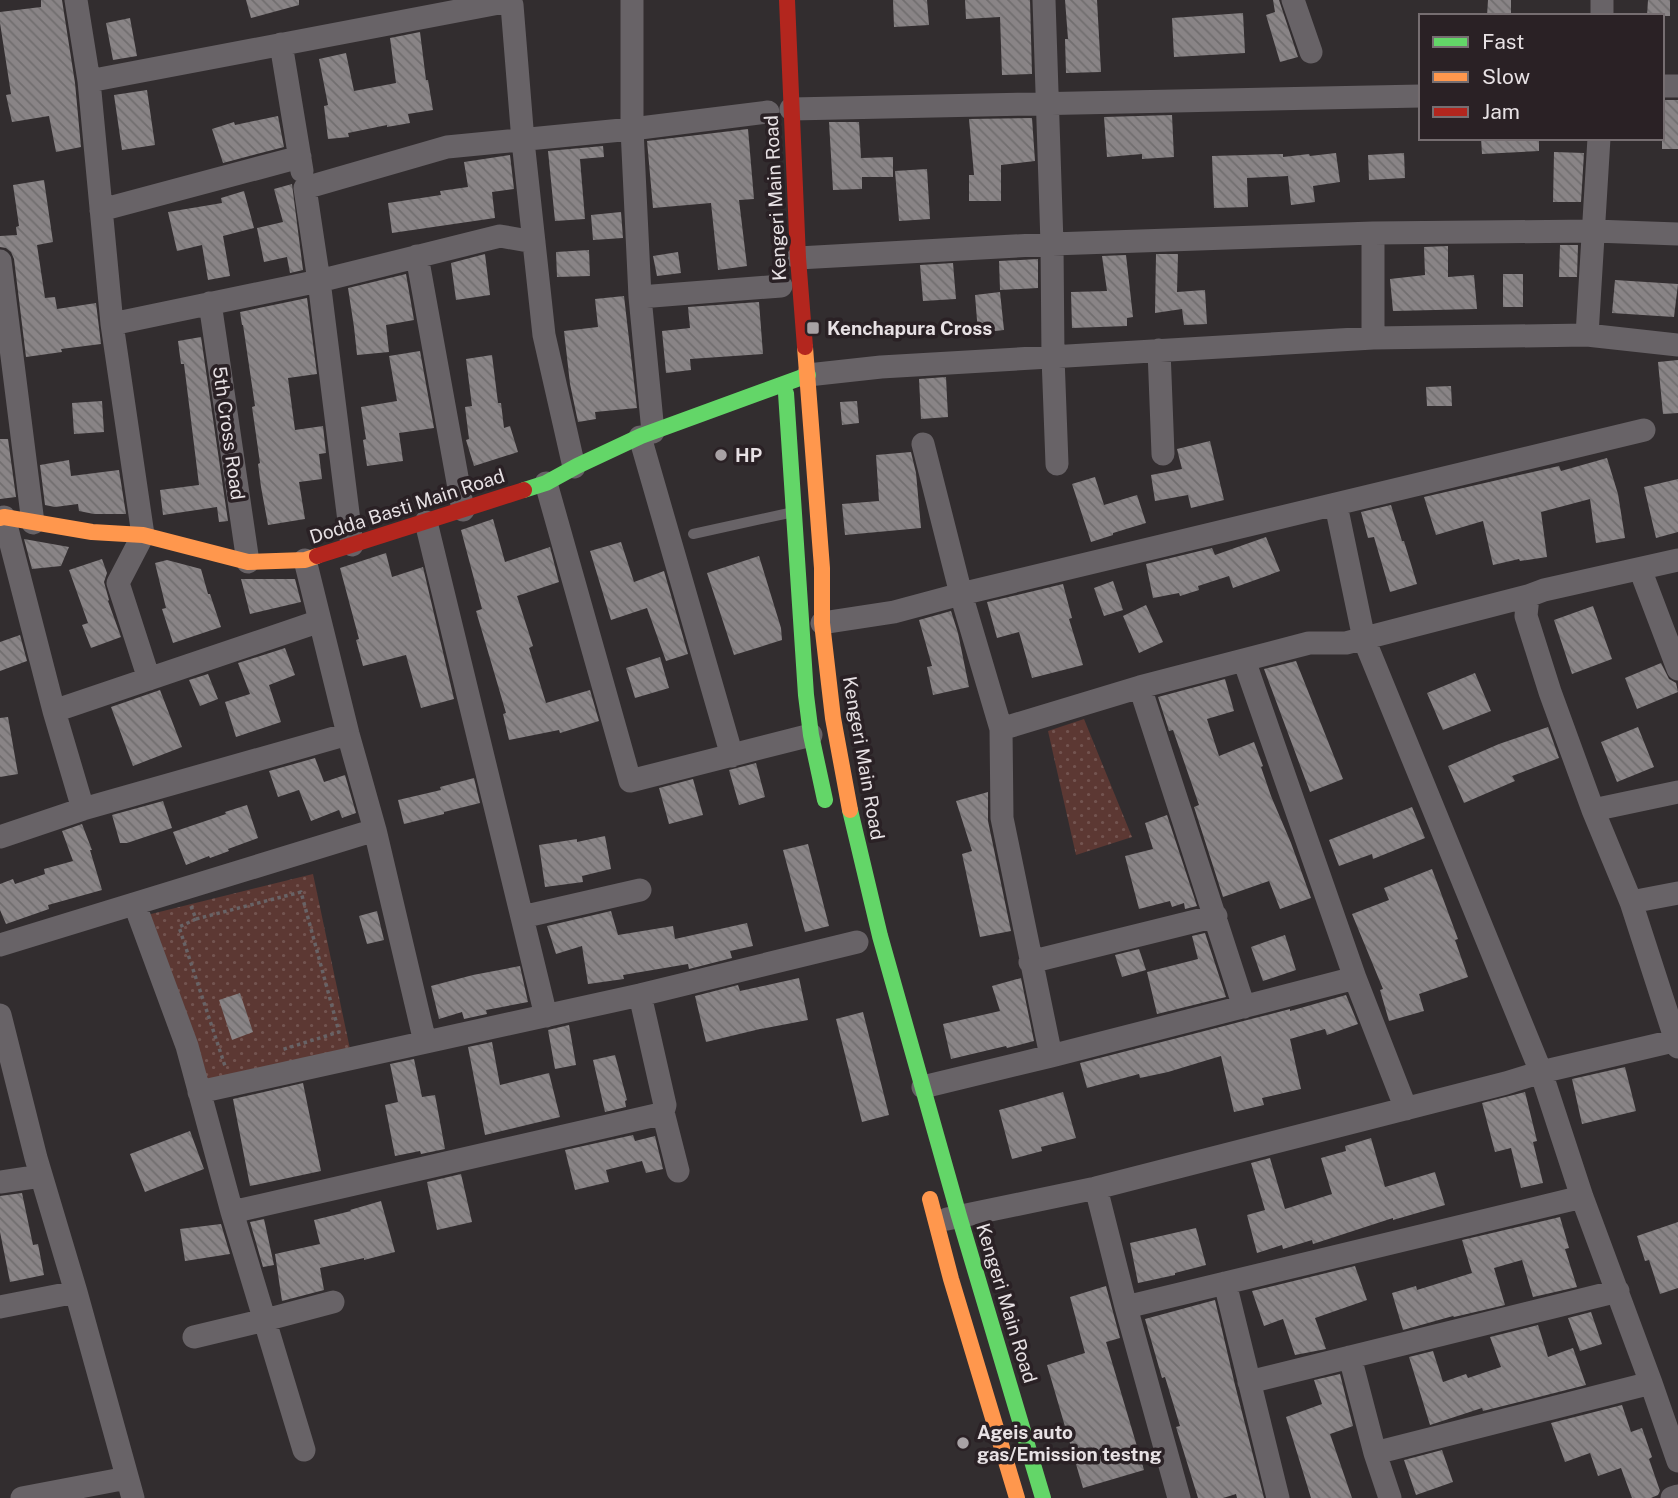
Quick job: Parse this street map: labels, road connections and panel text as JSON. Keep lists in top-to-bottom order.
{
  "streets": {
    "main road": ["Kengeri Main Road", "Dodda Basti Main Road"],
    "street": ["5th Cross Road"]
  },
  "crossings": [
    ["Kengeri Main Road", "Dodda Basti Main Road"],
    ["5th Cross Road", "Dodda Basti Main Road"]
  ],
  "places": {
    "transit": ["Kenchapura Cross"],
    "other": ["HP", "Ageis auto gas/Emission testng"]
  },
  "legend": ["Fast", "Slow", "Jam"]
}
